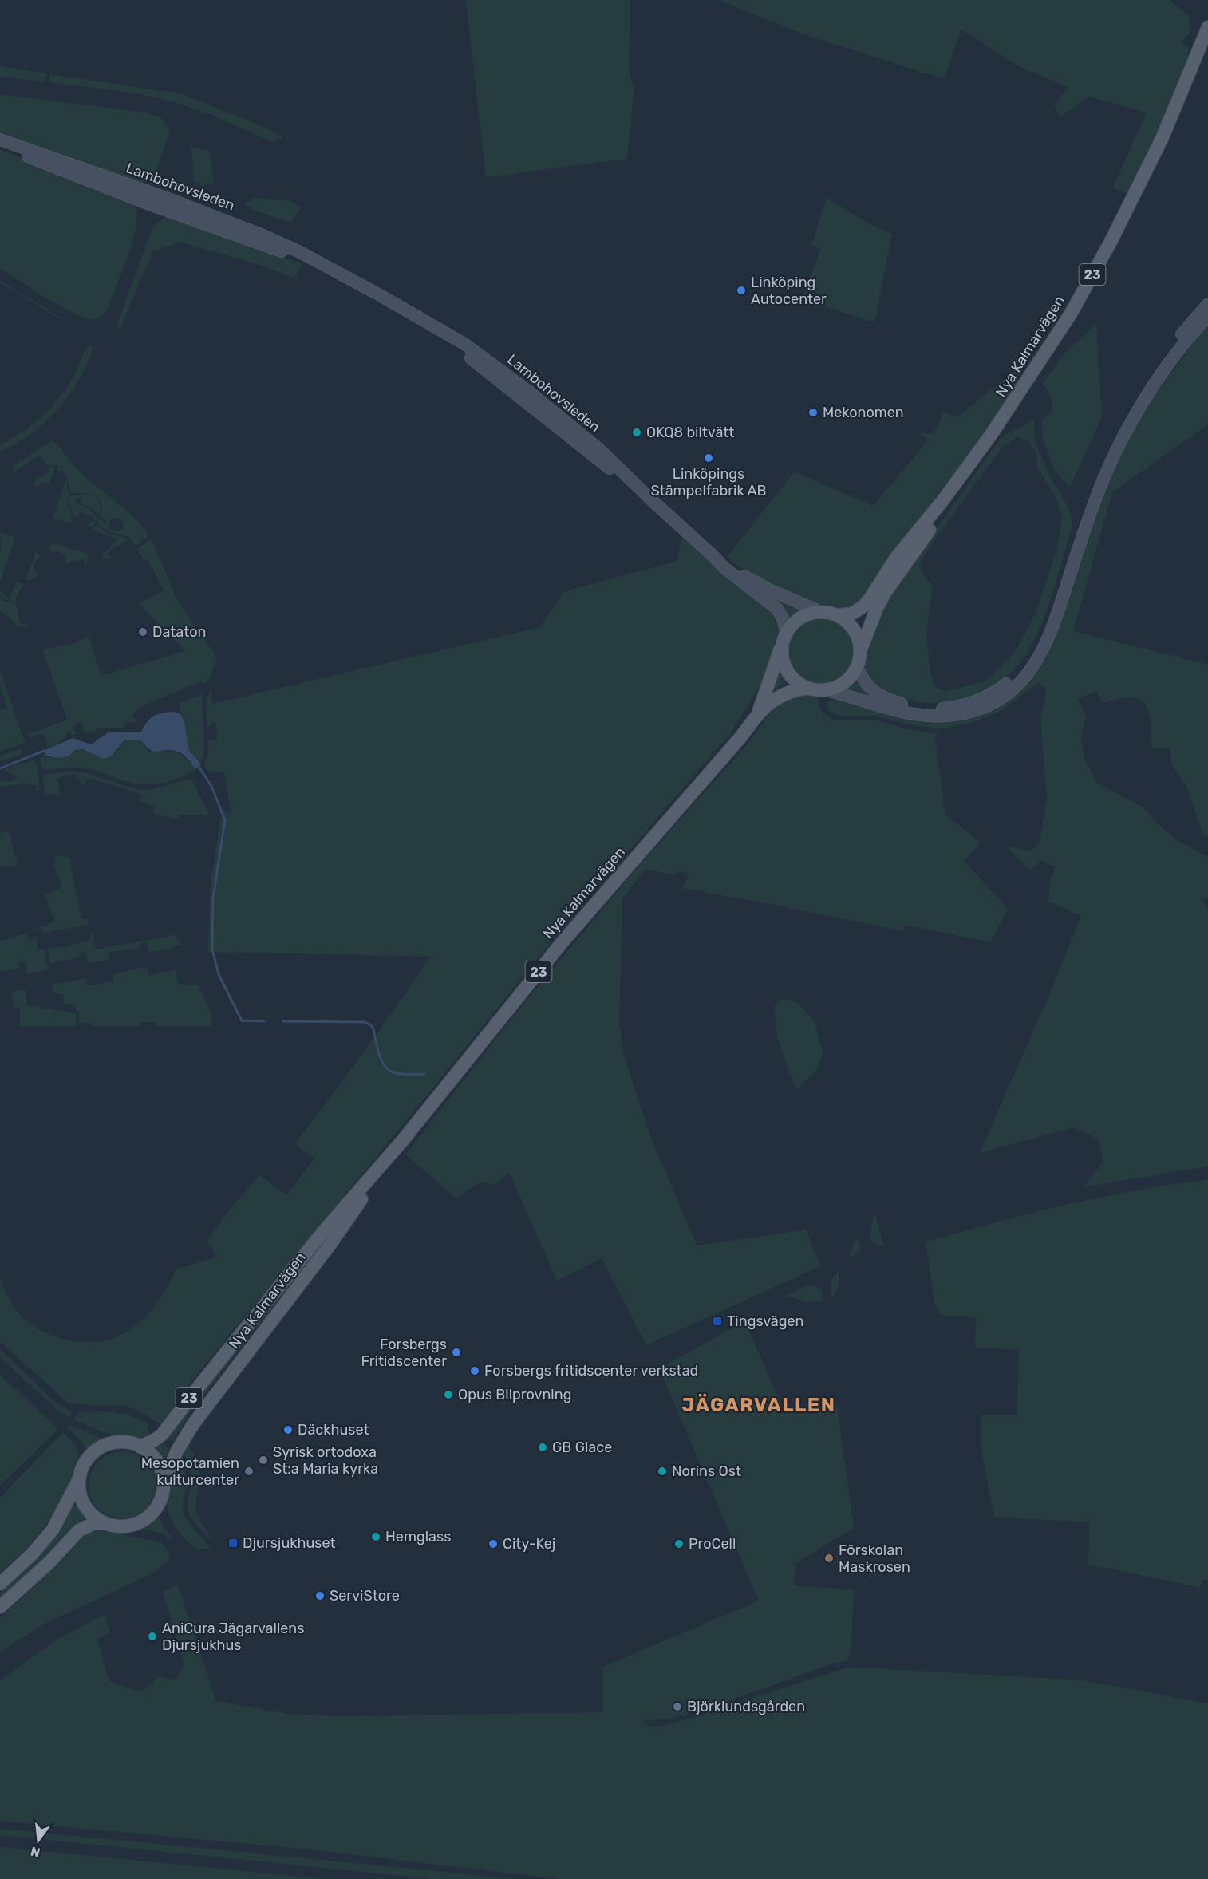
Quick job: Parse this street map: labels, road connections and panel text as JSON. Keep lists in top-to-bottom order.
{
  "streets": {
    "main road": ["Lambohovsleden", "23", "Nya Kalmarvägen"]
  },
  "crossings": [
    ["Lambohovsleden", "23"],
    ["Lambohovsleden", "Nya Kalmarvägen"],
    ["23", "Nya Kalmarvägen"]
  ],
  "districts": ["JÄGARVALLEN"],
  "places": {
    "other": [
      "Linköping Autocenter",
      "Mekonomen",
      "OKQ8 biltvätt",
      "Linköpings Stämpelfabrik AB",
      "Dataton",
      "Forsbergs Fritidscenter",
      "Forsbergs fritidscenter verkstad",
      "Opus Bilprovning",
      "Däckhuset",
      "GB Glace",
      "Syrisk ortodoxa St:a Maria kyrka",
      "Mesopotamien kulturcenter",
      "Norins Ost",
      "Hemglass",
      "City-Kej",
      "ProCell",
      "Förskolan Maskrosen",
      "ServiStore",
      "AniCura Jägarvallens Djursjukhus",
      "Björklundsgården"
    ],
    "transit": ["Tingsvägen", "Djursjukhuset"]
  },
  "north": "bottom"
}
